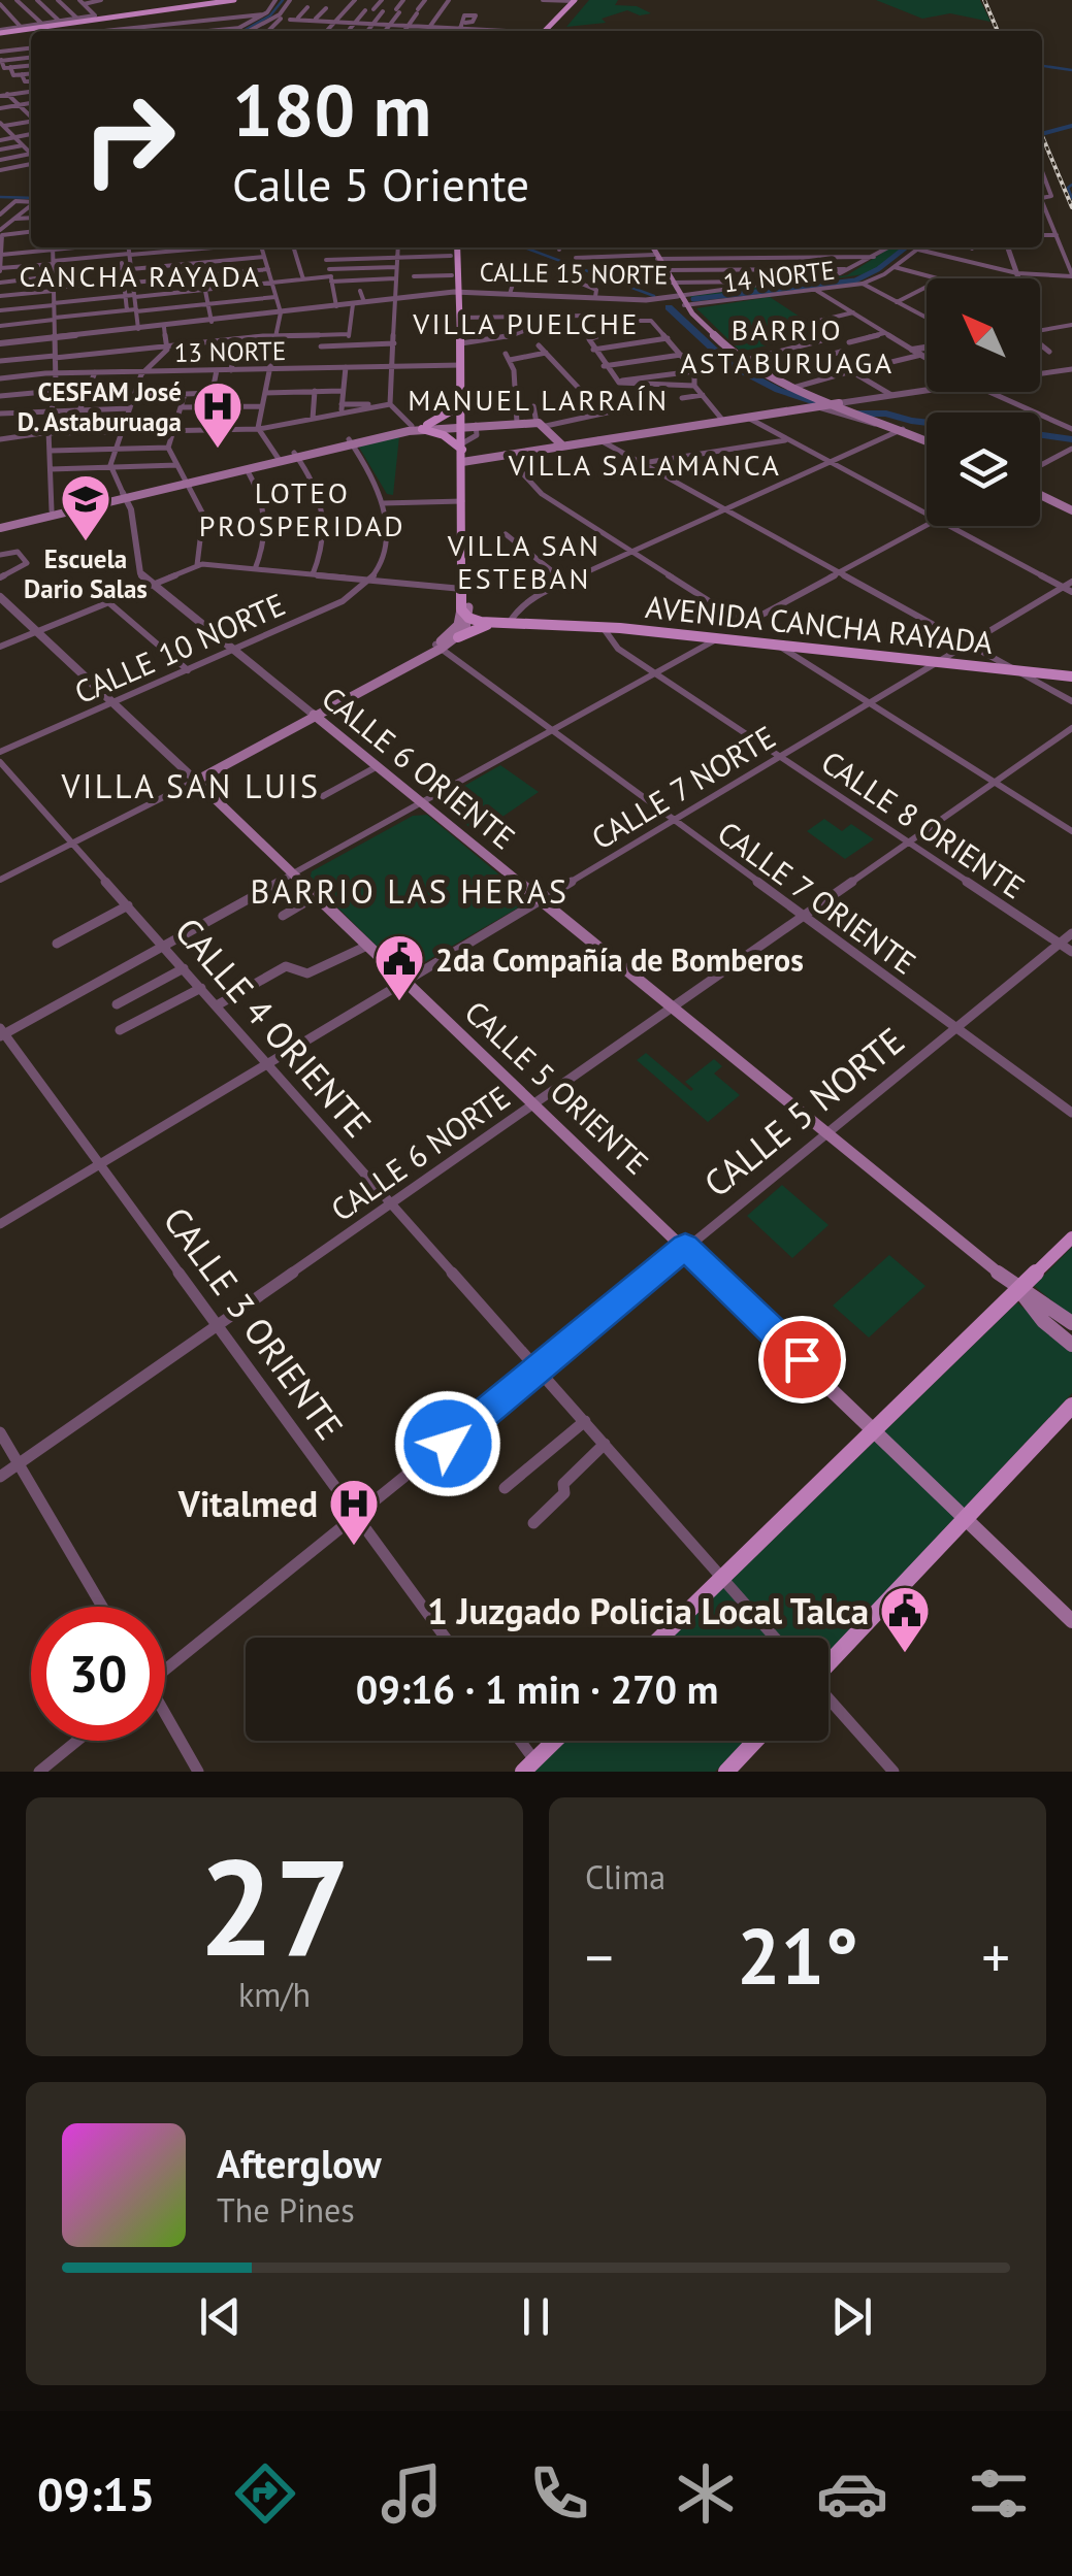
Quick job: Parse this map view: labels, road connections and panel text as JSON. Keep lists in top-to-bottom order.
{
  "streets": {
    "main road": ["AVENIDA CANCHA RAYADA", "CALLE 6 ORIENTE", "CALLE 5 ORIENTE"],
    "street": [
      "CALLE 15 NORTE",
      "14 NORTE",
      "13 NORTE",
      "CALLE 10 NORTE",
      "CALLE 7 NORTE",
      "CALLE 8 ORIENTE",
      "CALLE 7 ORIENTE",
      "CALLE 4 ORIENTE",
      "CALLE 5 NORTE",
      "CALLE 6 NORTE",
      "CALLE 3 ORIENTE"
    ]
  },
  "crossings": [
    ["AVENIDA CANCHA RAYADA", "CALLE 7 NORTE"],
    ["AVENIDA CANCHA RAYADA", "CALLE 8 ORIENTE"],
    ["CALLE 10 NORTE", "CALLE 6 ORIENTE"],
    ["CALLE 10 NORTE", "CALLE 5 ORIENTE"],
    ["CALLE 6 ORIENTE", "CALLE 7 NORTE"],
    ["CALLE 6 ORIENTE", "CALLE 5 NORTE"],
    ["CALLE 6 ORIENTE", "CALLE 6 NORTE"],
    ["CALLE 7 NORTE", "CALLE 8 ORIENTE"],
    ["CALLE 7 NORTE", "CALLE 7 ORIENTE"],
    ["CALLE 7 NORTE", "CALLE 4 ORIENTE"],
    ["CALLE 7 NORTE", "CALLE 5 ORIENTE"],
    ["CALLE 7 NORTE", "CALLE 3 ORIENTE"],
    ["CALLE 8 ORIENTE", "CALLE 5 NORTE"],
    ["CALLE 8 ORIENTE", "CALLE 6 NORTE"],
    ["CALLE 7 ORIENTE", "CALLE 5 NORTE"],
    ["CALLE 7 ORIENTE", "CALLE 6 NORTE"],
    ["CALLE 4 ORIENTE", "CALLE 5 NORTE"],
    ["CALLE 4 ORIENTE", "CALLE 6 NORTE"],
    ["CALLE 5 ORIENTE", "CALLE 5 NORTE"],
    ["CALLE 5 ORIENTE", "CALLE 6 NORTE"],
    ["CALLE 5 NORTE", "CALLE 3 ORIENTE"],
    ["CALLE 6 NORTE", "CALLE 3 ORIENTE"]
  ],
  "districts": [
    "CANCHA RAYADA",
    "VILLA PUELCHE",
    "BARRIO ASTABURUAGA",
    "MANUEL LARRAÍN",
    "VILLA SALAMANCA",
    "LOTEO PROSPERIDAD",
    "VILLA SAN ESTEBAN",
    "VILLA SAN LUIS",
    "BARRIO LAS HERAS"
  ],
  "places": {
    "hospital": ["CESFAM José D. Astaburuaga", "Vitalmed"],
    "school or university": ["Escuela Dario Salas"],
    "public building": ["2da Compañía de Bomberos", "1 Juzgado Policia Local Talca"]
  },
  "north": "top left",
  "page": {
    "turn": ["180 m", "Calle 5 Oriente"],
    "limit": "30",
    "trip": "09:16 · 1 min · 270 m",
    "tile": [
      ["27", "km/h"],
      "Clima"
    ],
    "heat": ["−", "21°", "+"],
    "song": ["Afterglow", "The Pines"],
    "tabs": "09:15"
  }
}
